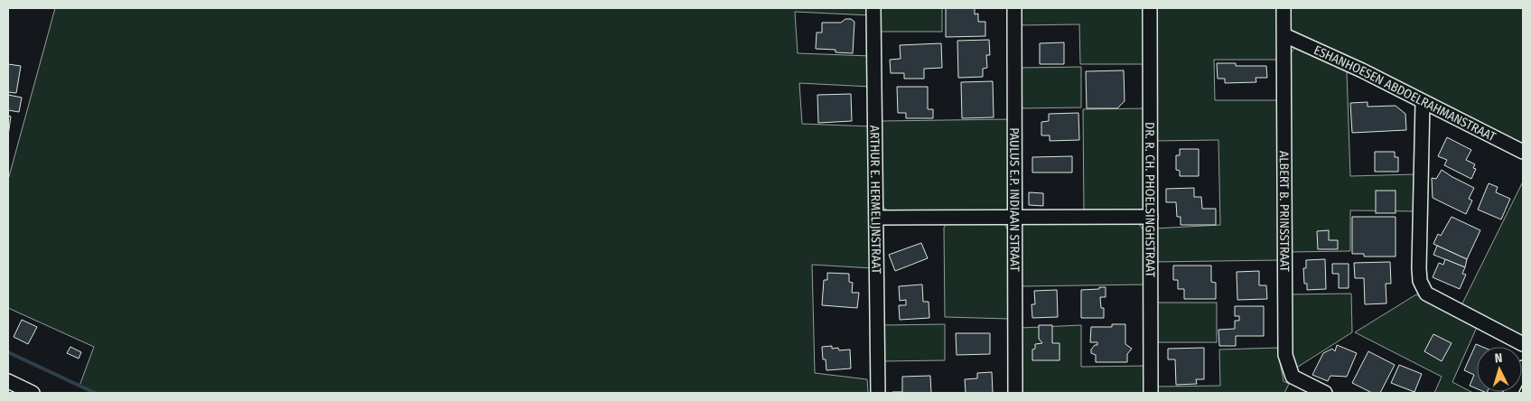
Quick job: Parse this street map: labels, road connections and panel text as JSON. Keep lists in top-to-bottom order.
{
  "streets": {
    "street": [
      "ESHANHOESEN ABDOELRAHMANSTRAAT",
      "ARTHUR E. HERMELIJNSTRAAT",
      "PAULUS E.P. INDIAAN STRAAT",
      "DR. R. CH. PHOELSINGHSTRAAT",
      "ALBERT B. PRINSSTRAAT"
    ]
  },
  "crossings": [
    ["ESHANHOESEN ABDOELRAHMANSTRAAT", "ALBERT B. PRINSSTRAAT"]
  ],
  "north": "top"
}
